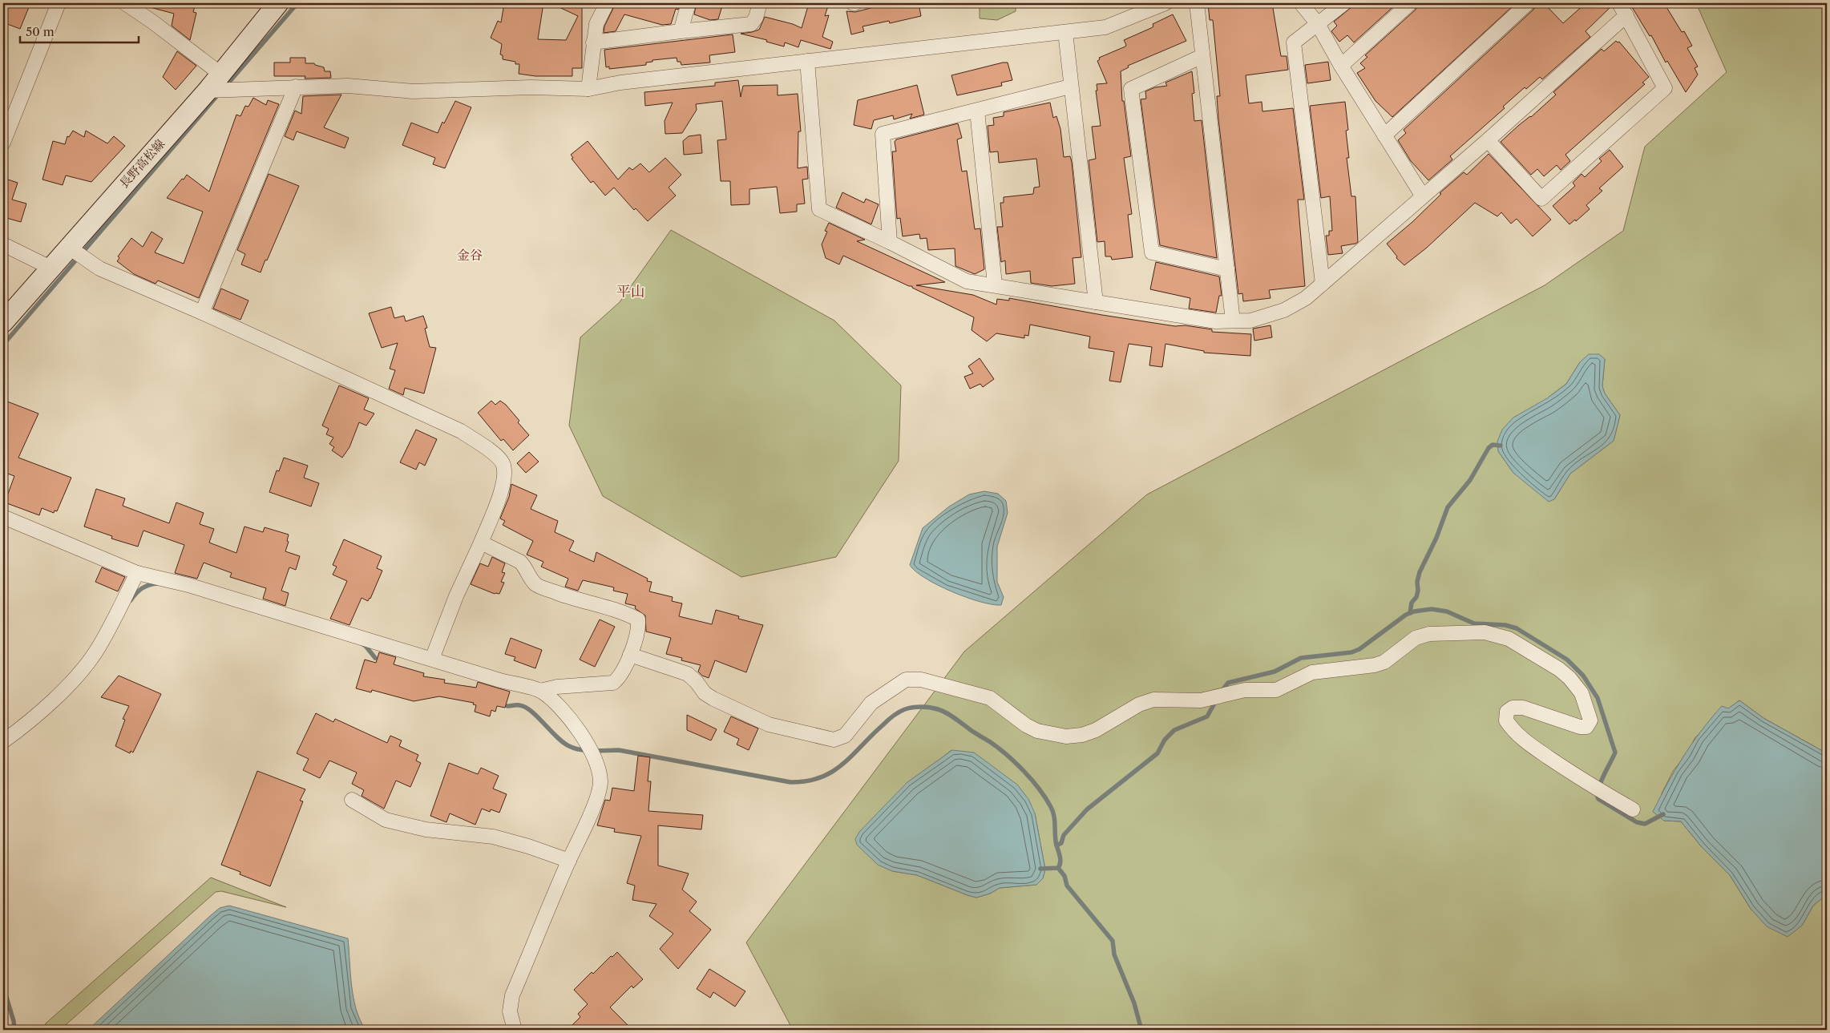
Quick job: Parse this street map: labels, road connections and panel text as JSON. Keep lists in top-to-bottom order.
{
  "streets": {
    "main road": ["長野高松線"]
  },
  "districts": ["金谷", "平山"],
  "scale_bar": "50 m"
}
